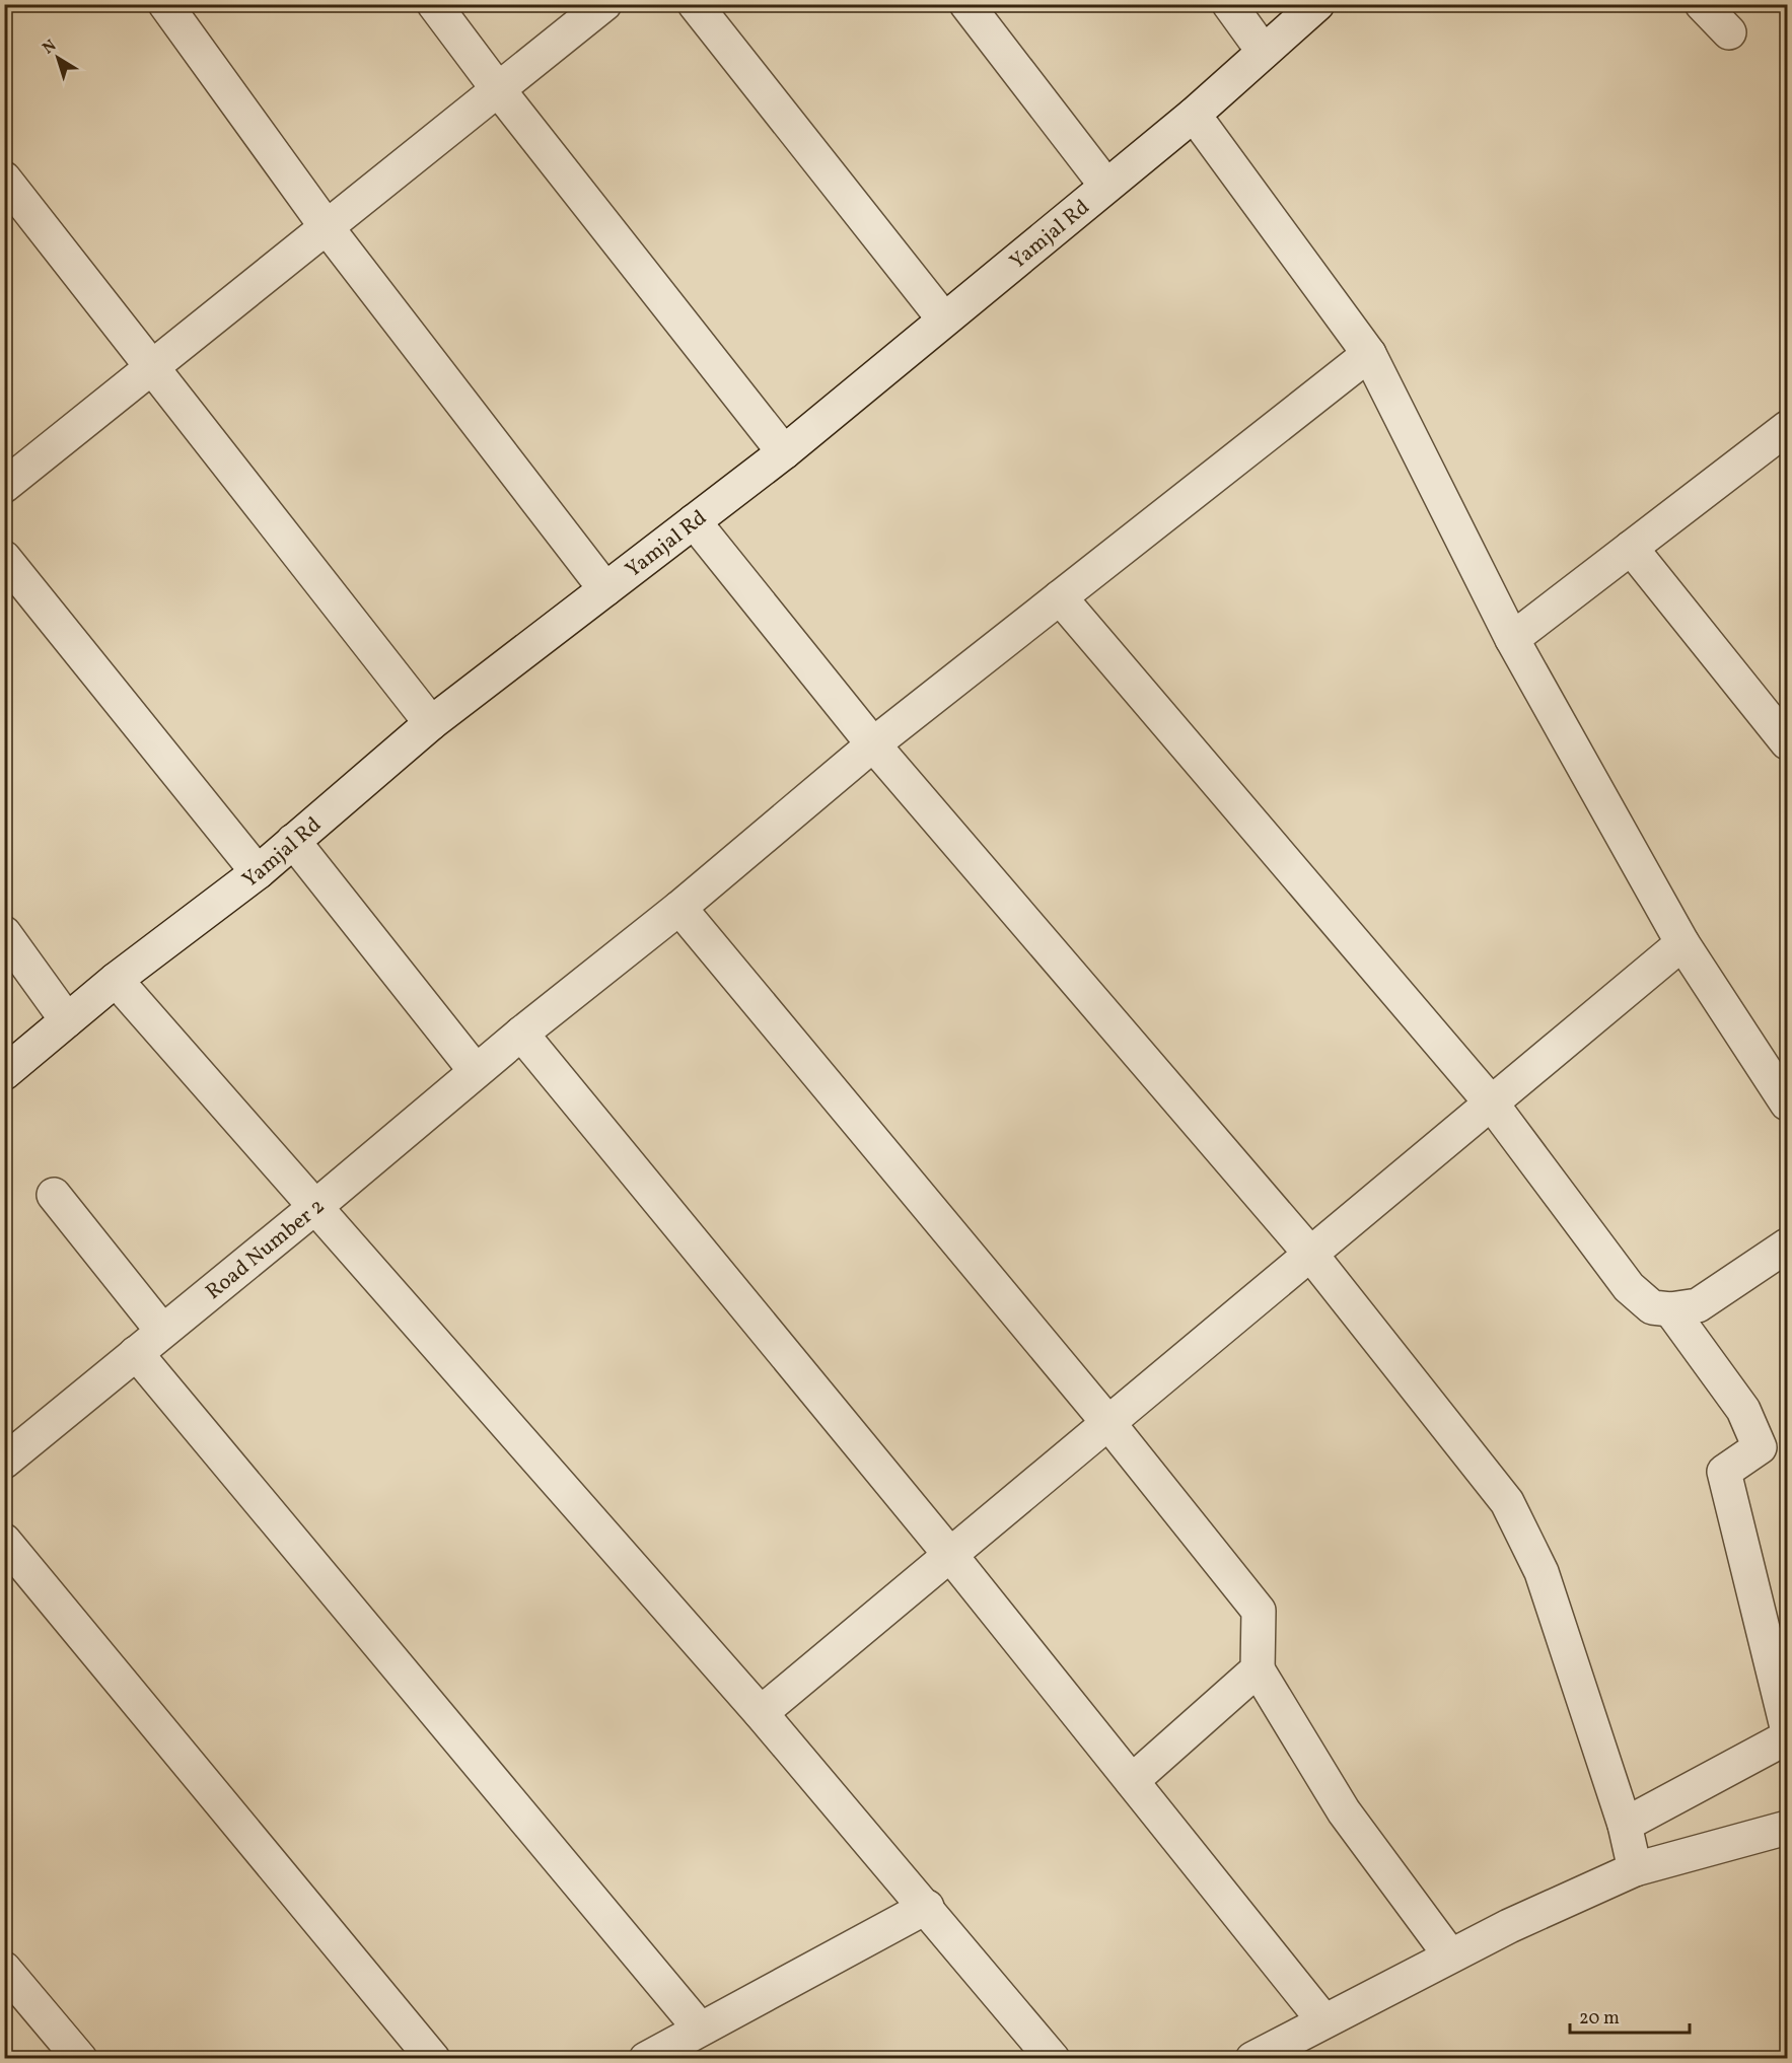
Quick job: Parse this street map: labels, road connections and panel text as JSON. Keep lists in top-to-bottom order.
{
  "streets": {
    "street": ["Yamjal Rd", "Road Number 2"]
  },
  "crossings": [
    ["Yamjal Rd", "Road Number 2"]
  ],
  "scale_bar": "20 m",
  "north": "top left"
}
